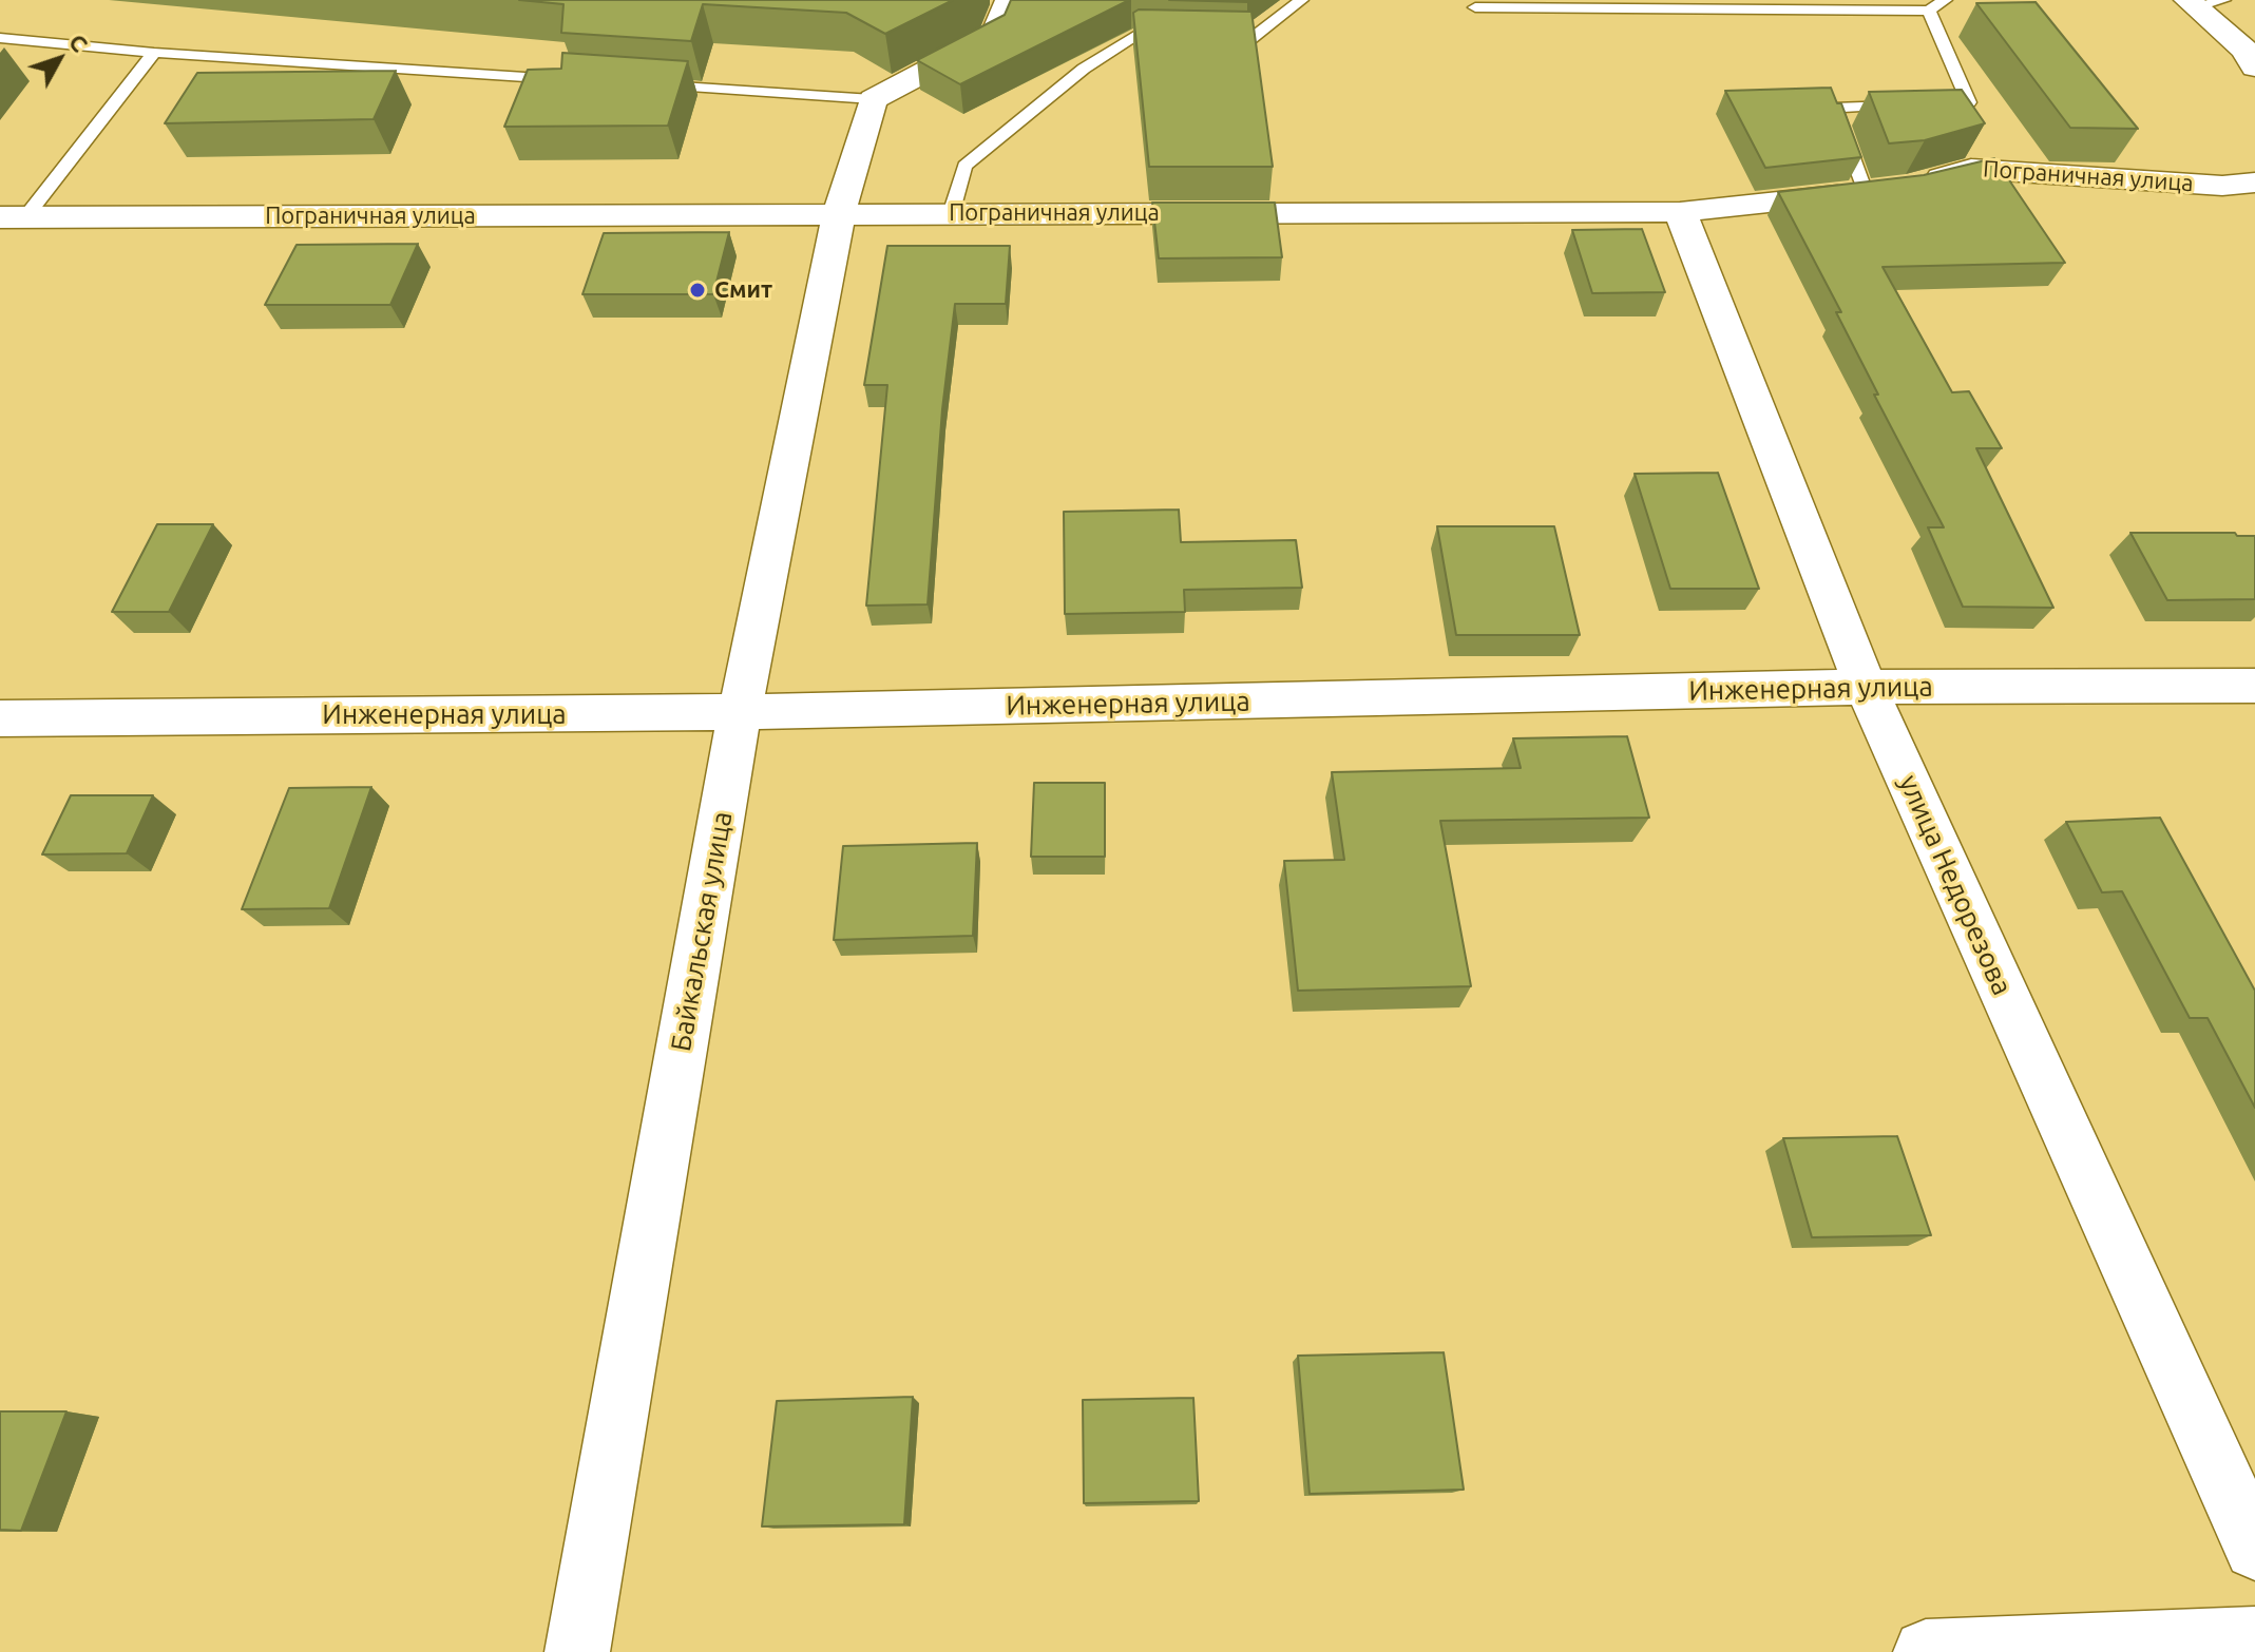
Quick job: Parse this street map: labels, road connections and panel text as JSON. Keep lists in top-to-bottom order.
{
  "streets": {
    "street": [
      "Пограничная улица",
      "Инженерная улица",
      "улица Недорезова",
      "Байкальская улица"
    ]
  },
  "crossings": [
    ["Пограничная улица", "улица Недорезова"],
    ["Пограничная улица", "Байкальская улица"],
    ["Инженерная улица", "улица Недорезова"],
    ["Инженерная улица", "Байкальская улица"]
  ],
  "places": ["Смит"],
  "north": "top right"
}
